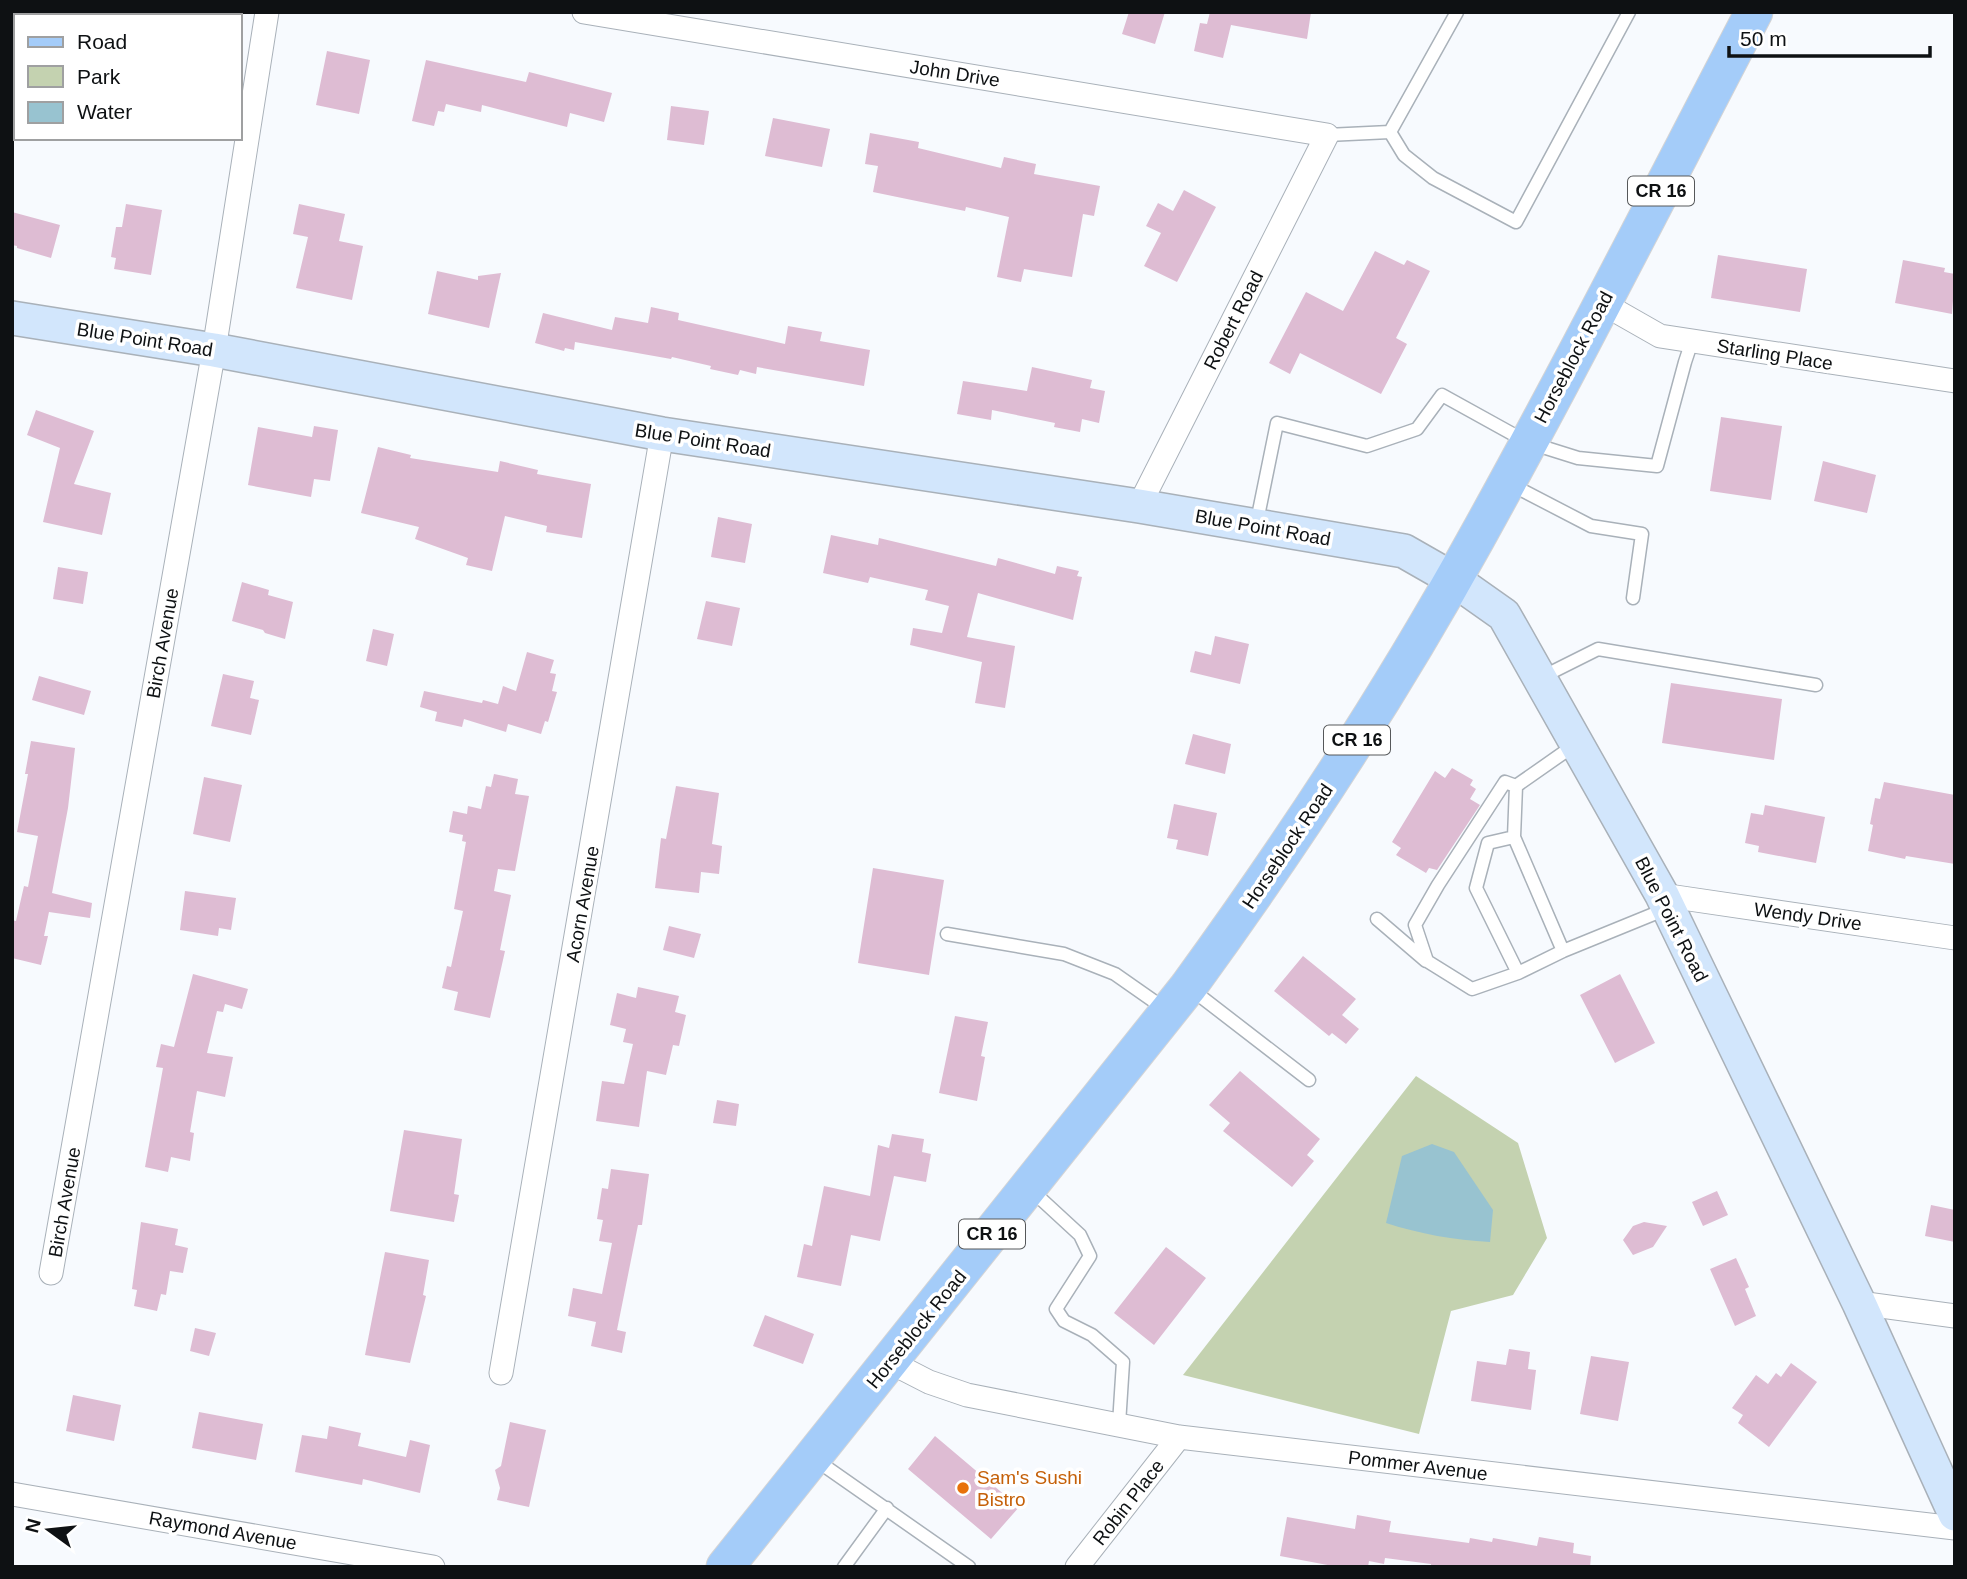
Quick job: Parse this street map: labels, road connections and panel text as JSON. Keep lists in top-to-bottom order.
{
  "streets": {
    "main road": ["CR 16", "Horseblock Road"],
    "street": [
      "John Drive",
      "Robert Road",
      "Blue Point Road",
      "Starling Place",
      "Birch Avenue",
      "Acorn Avenue",
      "Wendy Drive",
      "Pommer Avenue",
      "Robin Place",
      "Raymond Avenue"
    ]
  },
  "crossings": [
    ["John Drive", "Robert Road"],
    ["Robert Road", "Blue Point Road"],
    ["Blue Point Road", "Horseblock Road"],
    ["Blue Point Road", "Birch Avenue"],
    ["Blue Point Road", "Acorn Avenue"],
    ["Blue Point Road", "Wendy Drive"],
    ["Starling Place", "Horseblock Road"],
    ["Horseblock Road", "Pommer Avenue"],
    ["Pommer Avenue", "Robin Place"]
  ],
  "places": ["Sam's Sushi Bistro"],
  "legend": ["Road", "Park", "Water"],
  "scale_bar": "50 m",
  "north": "left"
}
